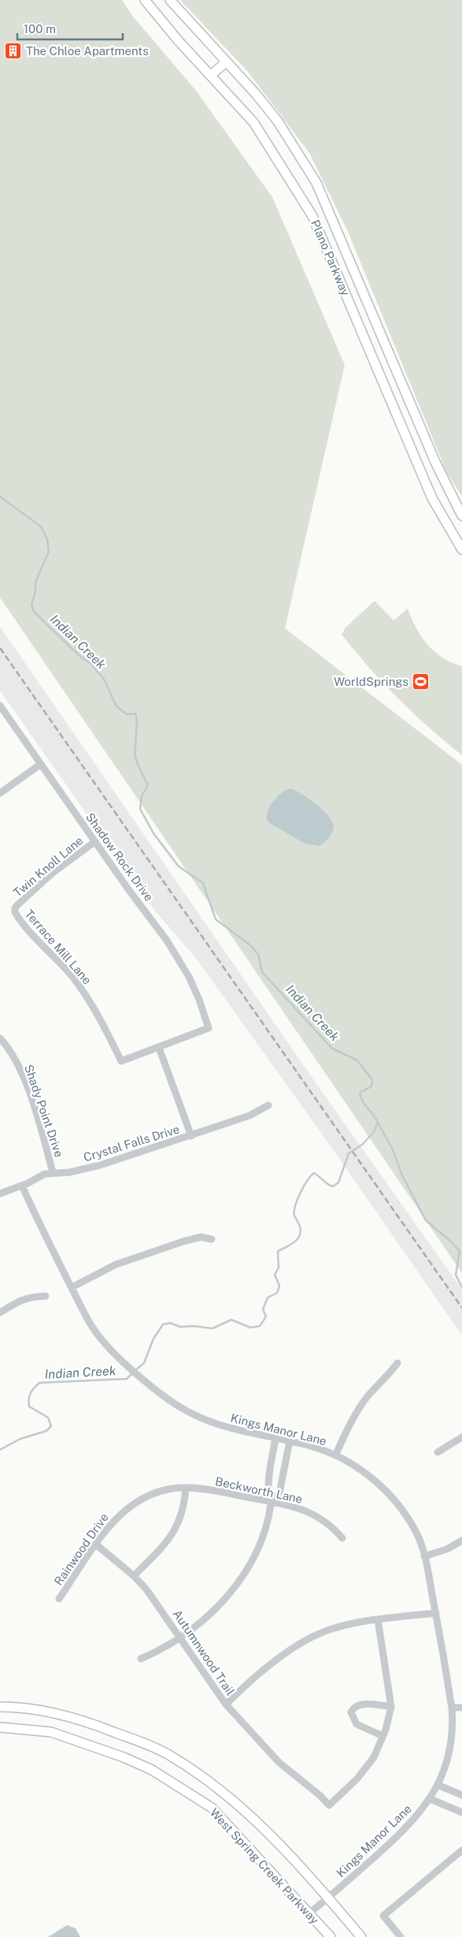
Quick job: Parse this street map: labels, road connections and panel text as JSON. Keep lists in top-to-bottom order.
{
  "streets": {
    "main road": ["Plano Parkway", "West Spring Creek Parkway"],
    "street": [
      "Shadow Rock Drive",
      "Twin Knoll Lane",
      "Terrace Mill Lane",
      "Shady Point Drive",
      "Crystal Falls Drive",
      "Kings Manor Lane",
      "Beckworth Lane",
      "Rainwood Drive",
      "Autumnwood Trail"
    ]
  },
  "crossings": [
    ["Shadow Rock Drive", "Twin Knoll Lane"],
    ["Shadow Rock Drive", "Terrace Mill Lane"],
    ["Twin Knoll Lane", "Terrace Mill Lane"],
    ["Shady Point Drive", "Crystal Falls Drive"],
    ["Crystal Falls Drive", "Kings Manor Lane"],
    ["Kings Manor Lane", "West Spring Creek Parkway"],
    ["Beckworth Lane", "Rainwood Drive"],
    ["Rainwood Drive", "Autumnwood Trail"]
  ],
  "water": ["Indian Creek"],
  "places": {
    "building": ["The Chloe Apartments"],
    "sports": ["WorldSprings"]
  },
  "scale_bar": "100 m"
}
